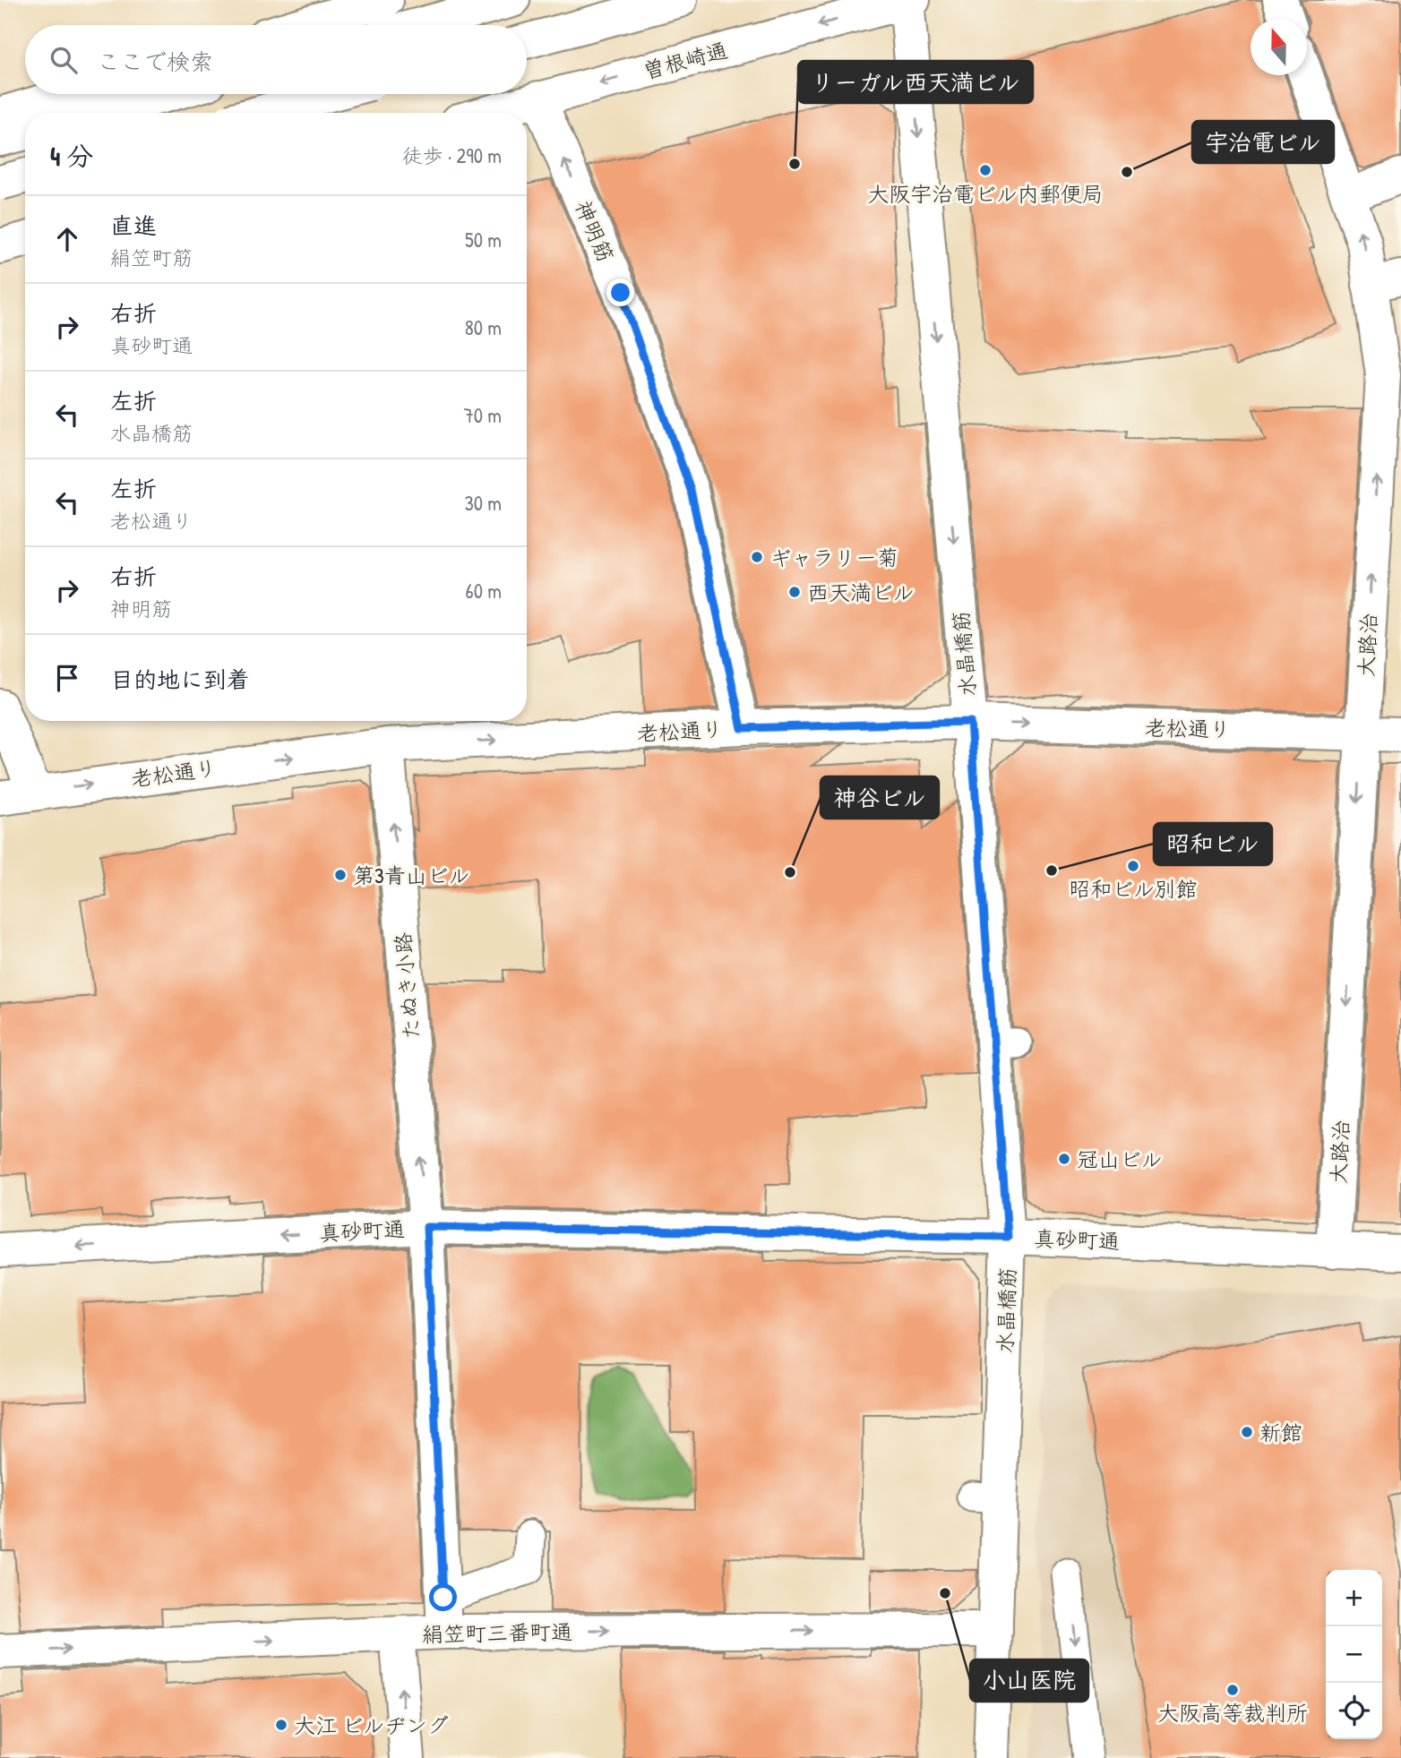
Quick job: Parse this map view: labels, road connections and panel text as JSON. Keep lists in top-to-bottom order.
{
  "streets": {
    "main road": [
      "曽根崎通",
      "神明筋",
      "大路治",
      "水晶橋筋",
      "老松通り",
      "たぬき小路",
      "真砂町通",
      "絹笠町三番町通"
    ]
  },
  "crossings": [
    ["曽根崎通", "神明筋"],
    ["曽根崎通", "水晶橋筋"],
    ["神明筋", "老松通り"],
    ["大路治", "老松通り"],
    ["大路治", "真砂町通"],
    ["水晶橋筋", "老松通り"],
    ["水晶橋筋", "真砂町通"],
    ["水晶橋筋", "絹笠町三番町通"],
    ["老松通り", "たぬき小路"],
    ["たぬき小路", "真砂町通"],
    ["たぬき小路", "絹笠町三番町通"]
  ],
  "one_way": [
    "神明筋",
    "水晶橋筋",
    "老松通り",
    "たぬき小路",
    "絹笠町三番町通"
  ],
  "places": [
    "リーガル西天満ビル",
    "大阪宇治電ビル内郵便局",
    "宇治電ビル",
    "ギャラリー菊",
    "西天満ビル",
    "昭和ビル別館",
    "昭和ビル",
    "神谷ビル",
    "第3青山ビル",
    "冠山ビル",
    "新館",
    "小山医院",
    "大阪高等裁判所",
    "大江 ビルヂング"
  ],
  "north": "top",
  "page": {
    "search": "ここで検索",
    "heading": ["4 分", "徒歩 · 290 m"],
    "list": [
      ["直進", "絹笠町筋", "50 m"],
      ["右折", "真砂町通", "80 m"],
      ["左折", "水晶橋筋", "70 m"],
      ["左折", "老松通り", "30 m"],
      ["右折", "神明筋", "60 m"],
      "目的地に到着"
    ],
    "map_buttons": ["+", "−"]
  }
}
